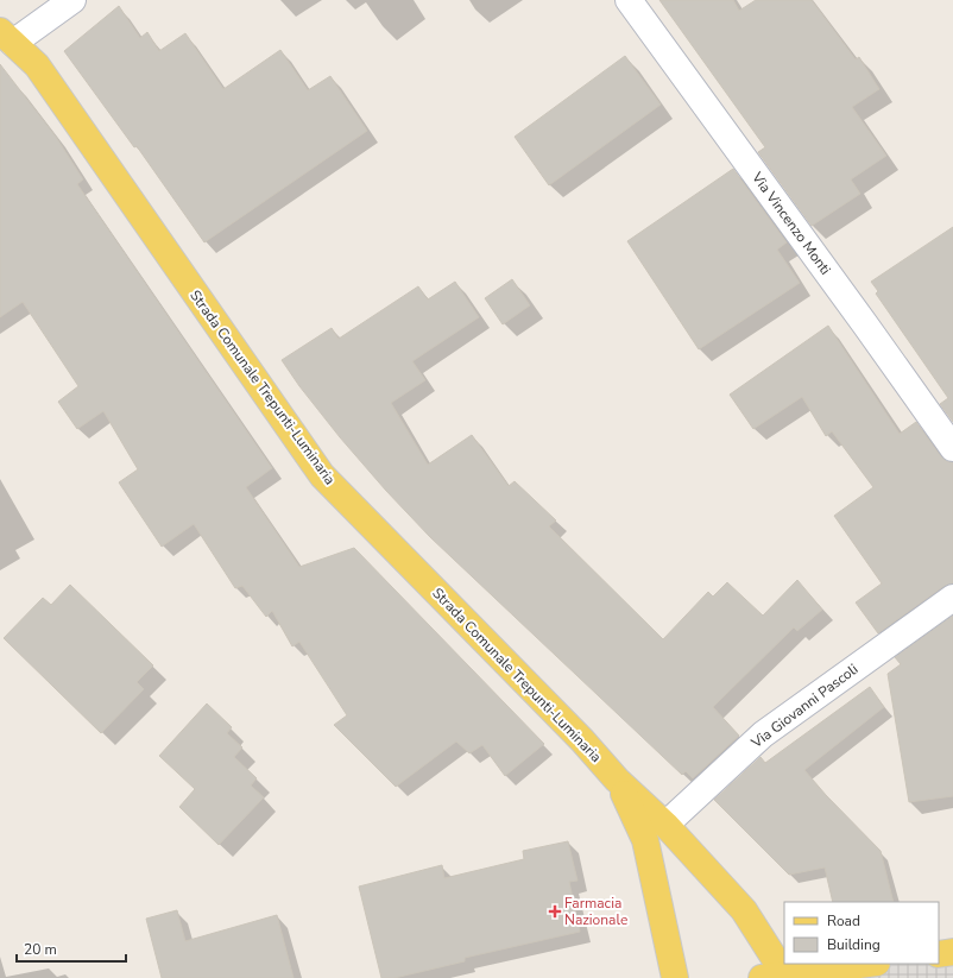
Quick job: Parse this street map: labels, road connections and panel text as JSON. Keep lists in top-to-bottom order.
{
  "streets": {
    "main road": ["Strada Comunale Trepunti-Luminaria"],
    "street": ["Via Vincenzo Monti", "Via Giovanni Pascoli"]
  },
  "places": {
    "health": ["Farmacia Nazionale"]
  },
  "legend": ["Road", "Building"],
  "scale_bar": "20 m"
}
